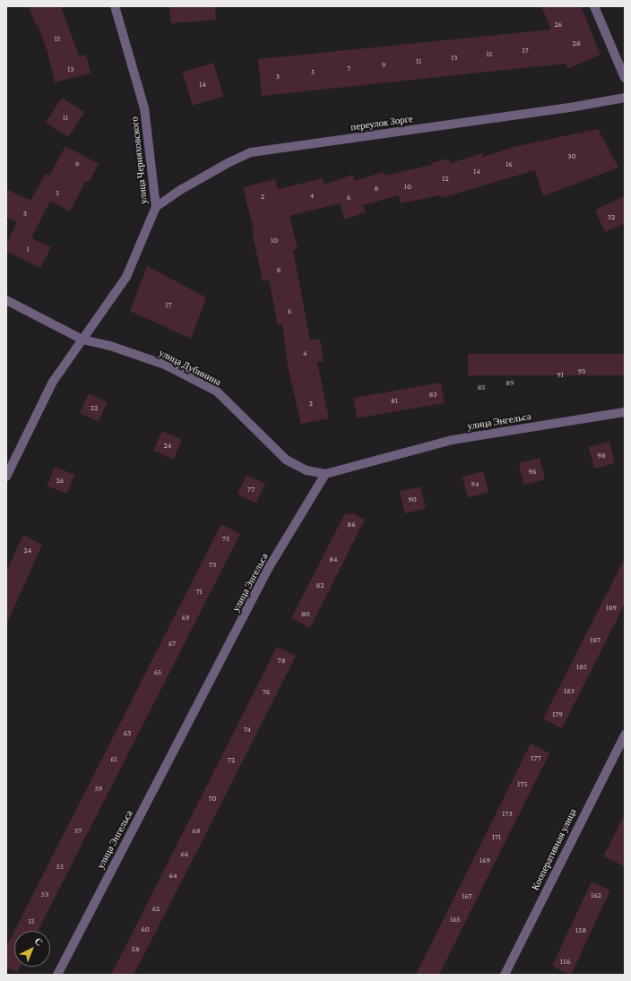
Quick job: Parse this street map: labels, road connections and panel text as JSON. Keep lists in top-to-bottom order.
{
  "streets": {
    "street": [
      "переулок Зорге",
      "улица Черняховского",
      "улица Дубинина",
      "улица Энгельса",
      "Кооперативная улица"
    ]
  },
  "crossings": [
    ["переулок Зорге", "улица Черняховского"],
    ["улица Черняховского", "улица Дубинина"],
    ["улица Дубинина", "улица Энгельса"]
  ],
  "house_numbers": [
    "26",
    "15",
    "28",
    "17",
    "15",
    "13",
    "11",
    "9",
    "7",
    "13",
    "5",
    "3",
    "14",
    "11",
    "30",
    "9",
    "16",
    "14",
    "12",
    "10",
    "8",
    "5",
    "4",
    "2",
    "6",
    "3",
    "32",
    "10",
    "1",
    "8",
    "17",
    "6",
    "4",
    "93",
    "91",
    "89",
    "85",
    "83",
    "81",
    "2",
    "22",
    "24",
    "98",
    "96",
    "26",
    "94",
    "77",
    "90",
    "86",
    "75",
    "24",
    "84",
    "73",
    "82",
    "71",
    "189",
    "80",
    "69",
    "187",
    "67",
    "78",
    "185",
    "65",
    "183",
    "76",
    "179",
    "74",
    "63",
    "177",
    "61",
    "72",
    "175",
    "59",
    "70",
    "173",
    "57",
    "68",
    "171",
    "66",
    "169",
    "55",
    "64",
    "53",
    "162",
    "167",
    "62",
    "165",
    "51",
    "60",
    "158",
    "58",
    "156"
  ],
  "north": "top right"
}
